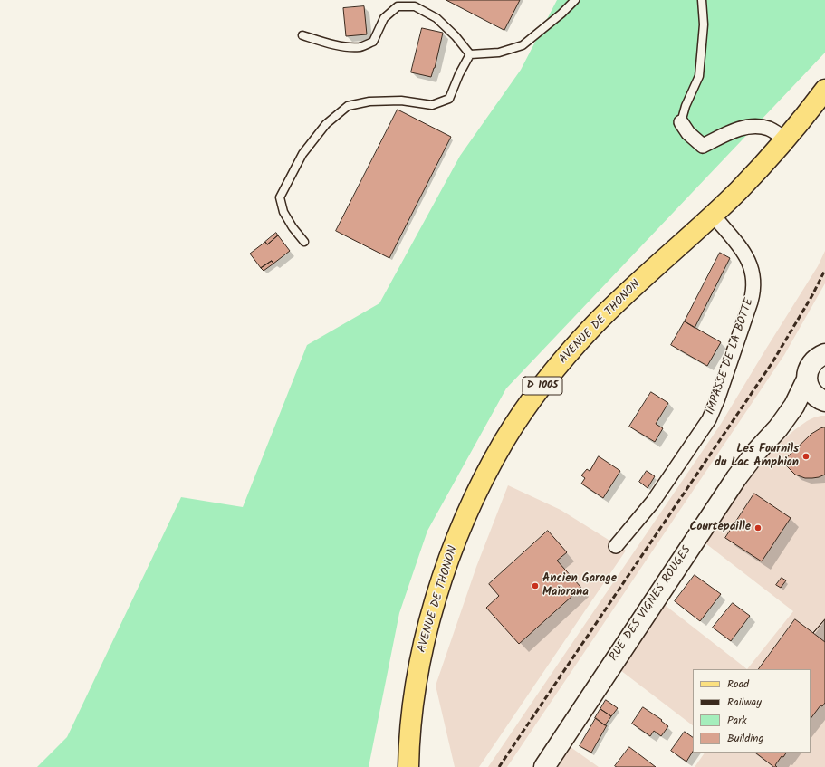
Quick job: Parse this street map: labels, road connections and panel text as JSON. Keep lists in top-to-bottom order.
{
  "streets": {
    "main road": ["AVENUE DE THONON", "D 1005"],
    "street": ["IMPASSE DE LA BOTTE", "RUE DES VIGNES ROUGES"]
  },
  "crossings": [
    ["AVENUE DE THONON", "IMPASSE DE LA BOTTE"]
  ],
  "places": ["Les Fournils du Lac Amphion", "Courtepaille", "Ancien Garage Maïorana"],
  "legend": [
    "Road",
    "Railway",
    "Park",
    "Building"
  ]
}
